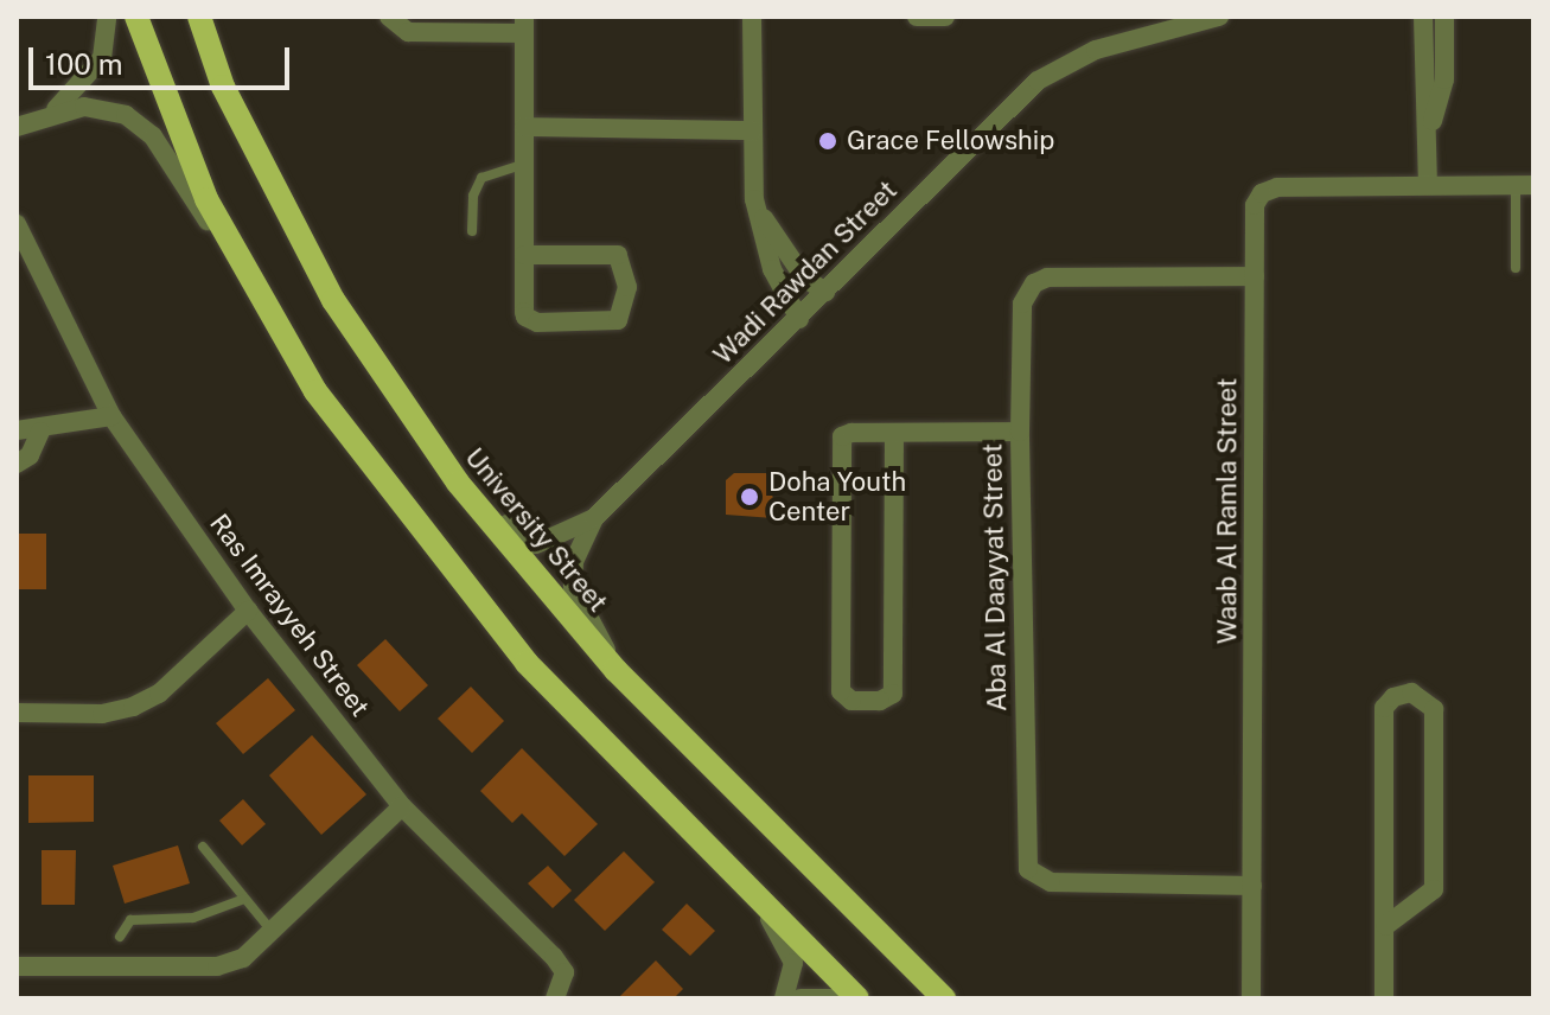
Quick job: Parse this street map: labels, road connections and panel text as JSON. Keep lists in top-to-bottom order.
{
  "streets": {
    "main road": ["University Street"],
    "street": [
      "Wadi Rawdan Street",
      "Waab Al Ramla Street",
      "Aba Al Daayyat Street",
      "Ras Imrayyeh Street"
    ]
  },
  "crossings": [
    ["Wadi Rawdan Street", "University Street"],
    ["Waab Al Ramla Street", "Aba Al Daayyat Street"]
  ],
  "places": ["Grace Fellowship", "Doha Youth Center"],
  "scale_bar": "100 m"
}
